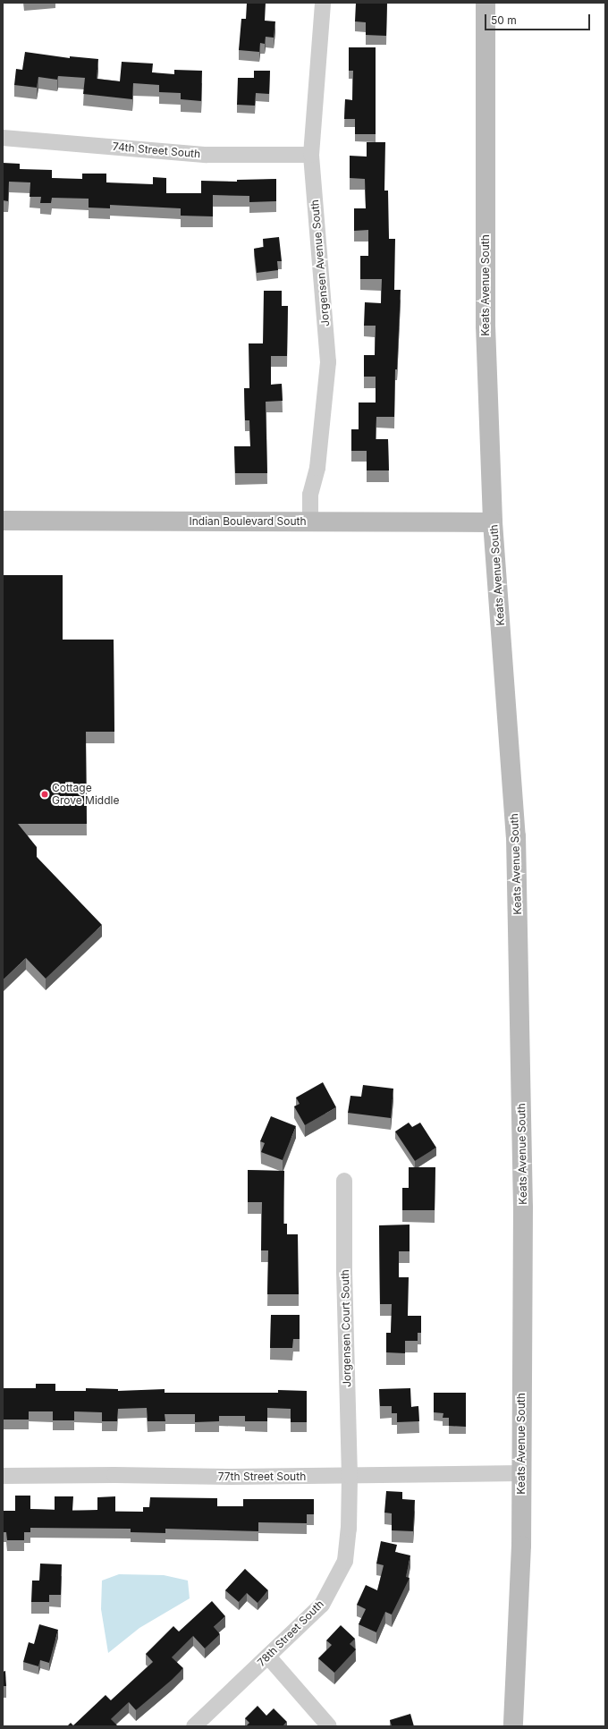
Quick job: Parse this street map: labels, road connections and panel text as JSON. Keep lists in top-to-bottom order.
{
  "streets": {
    "main road": ["Keats Avenue South", "Indian Boulevard South"],
    "street": [
      "74th Street South",
      "Jorgensen Avenue South",
      "Jorgensen Court South",
      "77th Street South",
      "78th Street South"
    ]
  },
  "crossings": [
    ["74th Street South", "Jorgensen Avenue South"],
    ["Jorgensen Avenue South", "Indian Boulevard South"],
    ["Keats Avenue South", "Indian Boulevard South"],
    ["Keats Avenue South", "77th Street South"],
    ["Jorgensen Court South", "77th Street South"],
    ["Jorgensen Court South", "78th Street South"],
    ["77th Street South", "78th Street South"]
  ],
  "places": ["Cottage Grove Middle"],
  "scale_bar": "50 m"
}
